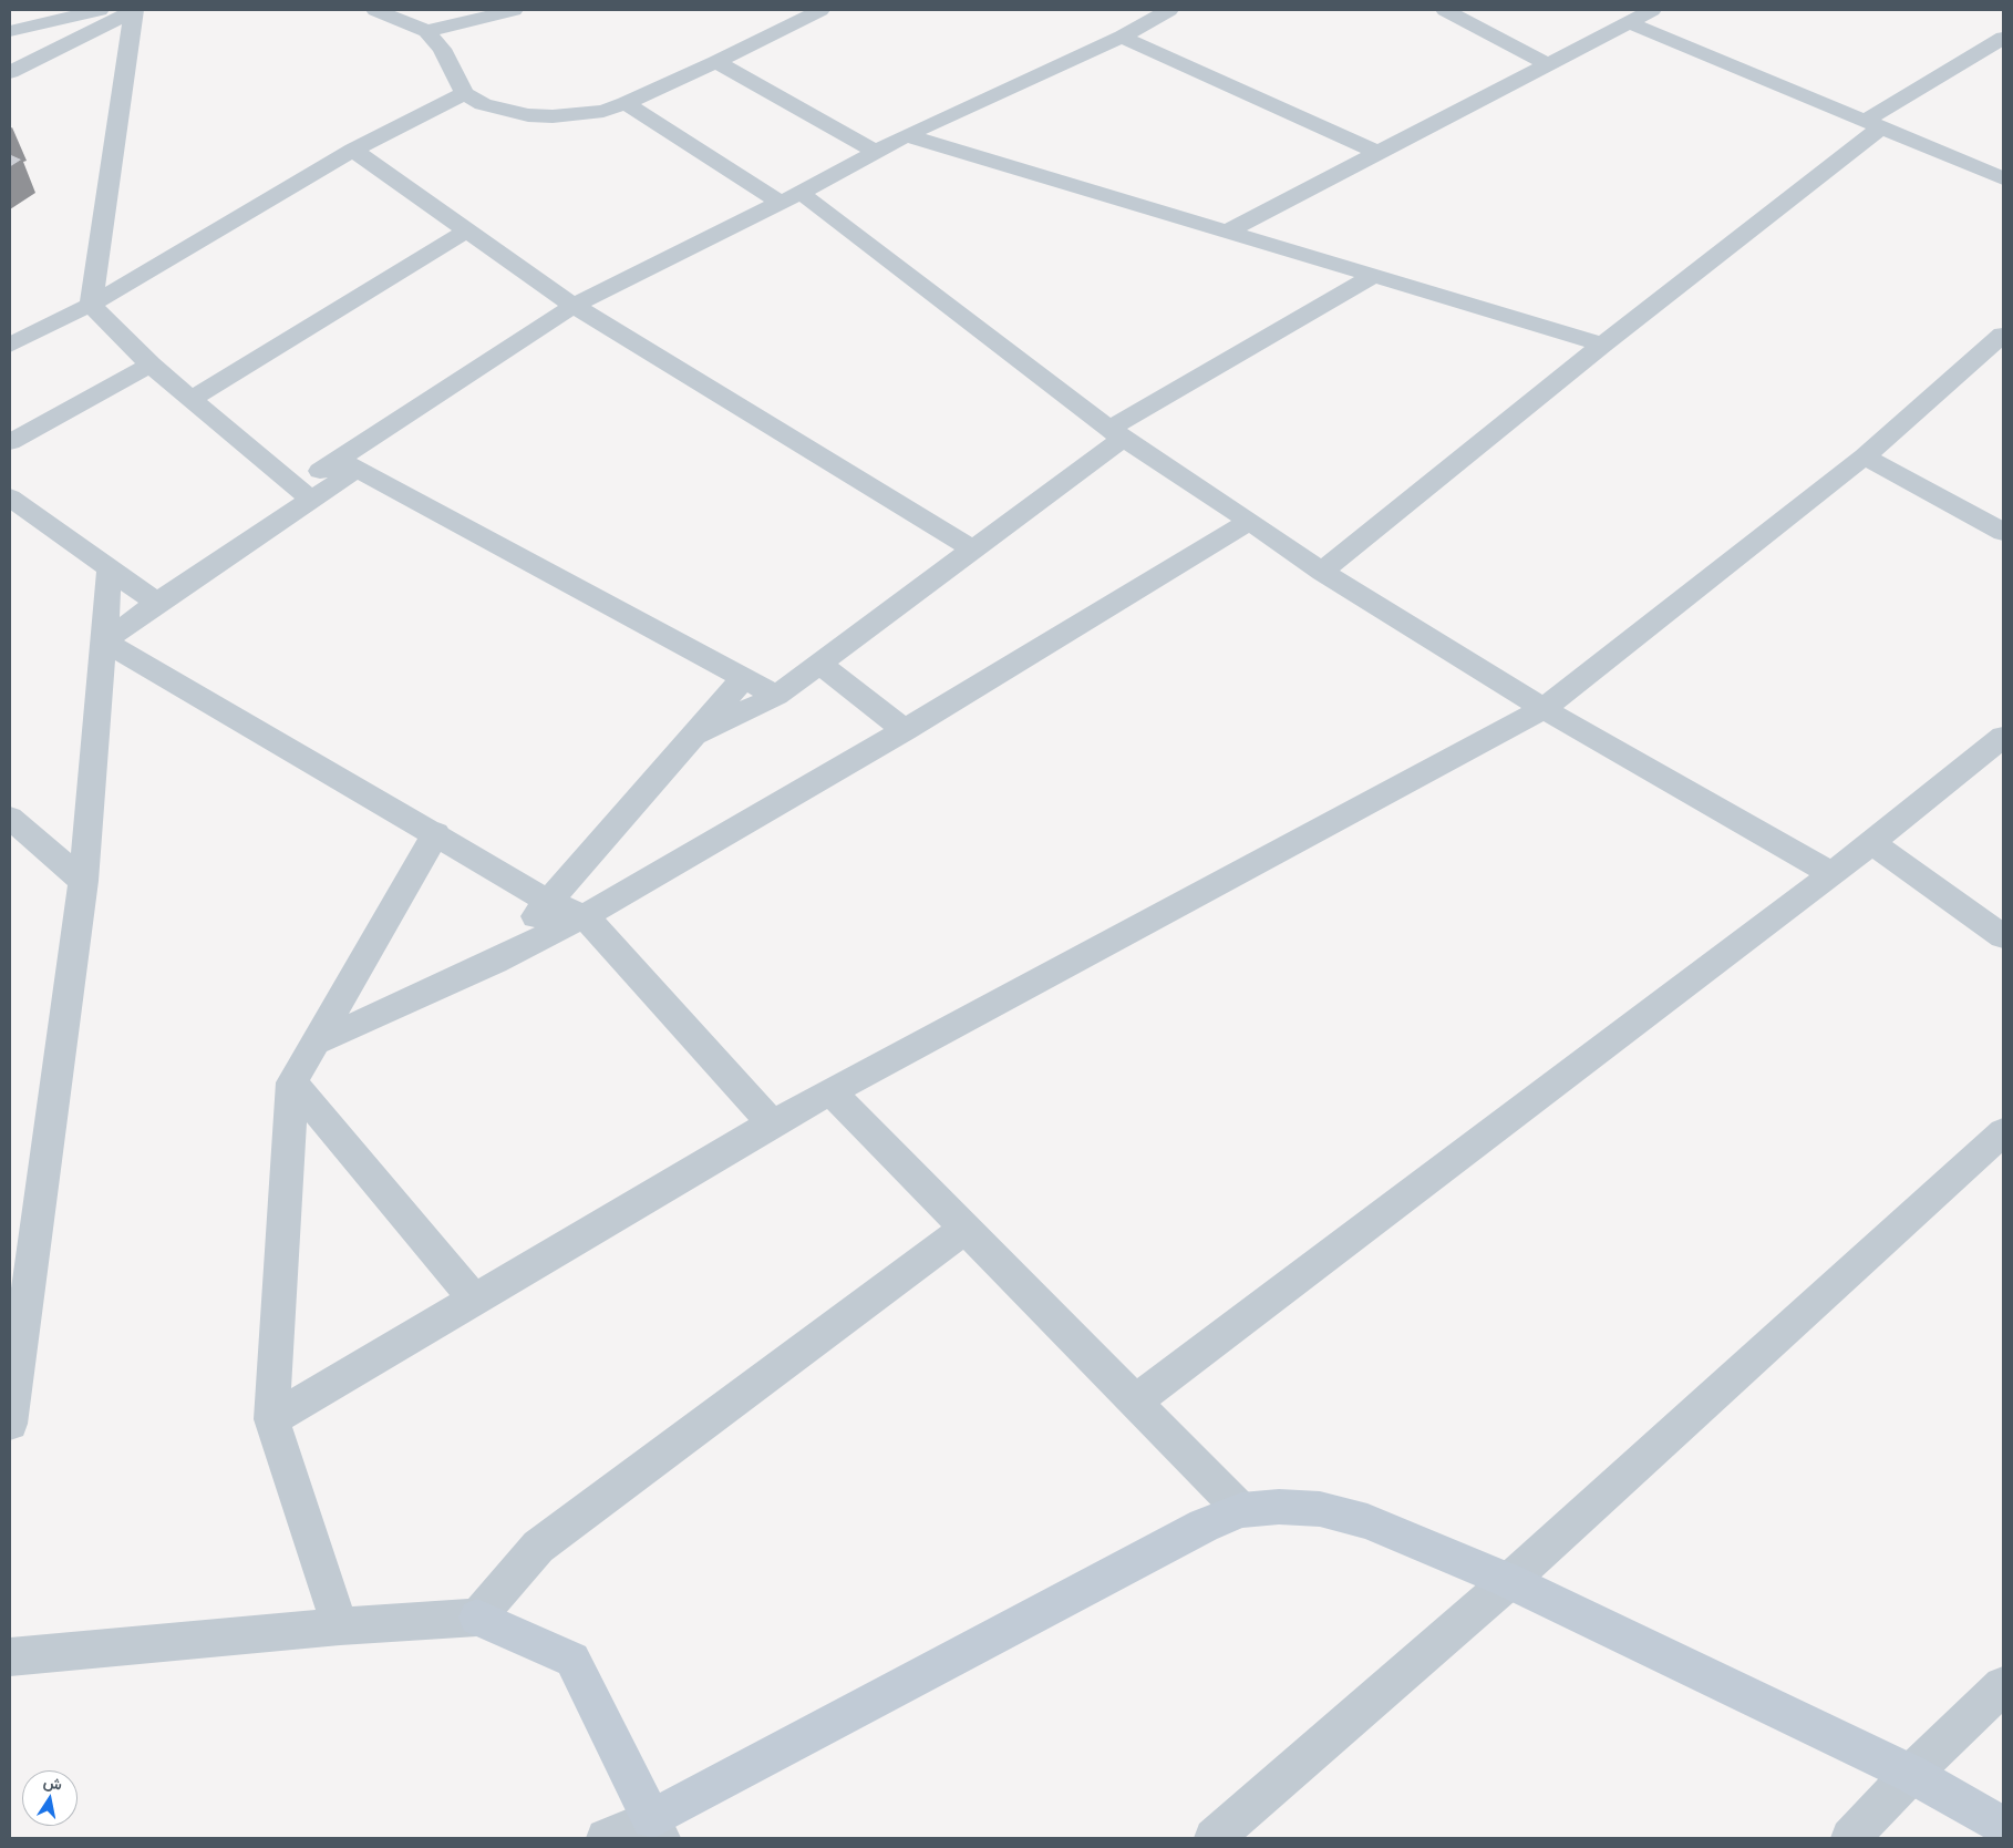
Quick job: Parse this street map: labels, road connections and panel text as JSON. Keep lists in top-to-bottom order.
{
  "north": "top"
}
